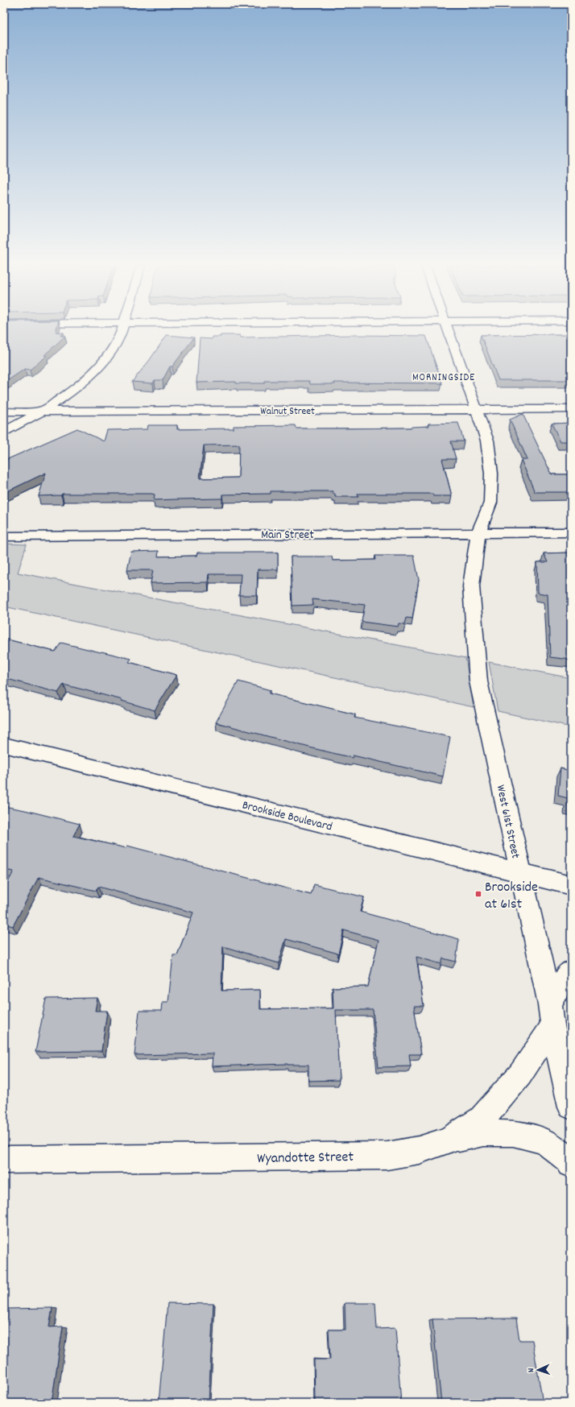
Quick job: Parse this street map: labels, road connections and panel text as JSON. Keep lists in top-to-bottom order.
{
  "streets": {
    "street": [
      "Walnut Street",
      "Main Street",
      "Brookside Boulevard",
      "West 61st Street",
      "Wyandotte Street"
    ]
  },
  "crossings": [
    ["Walnut Street", "West 61st Street"],
    ["Main Street", "West 61st Street"],
    ["Brookside Boulevard", "West 61st Street"],
    ["West 61st Street", "Wyandotte Street"]
  ],
  "districts": ["MORNINGSIDE"],
  "places": {
    "transit": ["Brookside at 61st"]
  },
  "north": "left"
}
